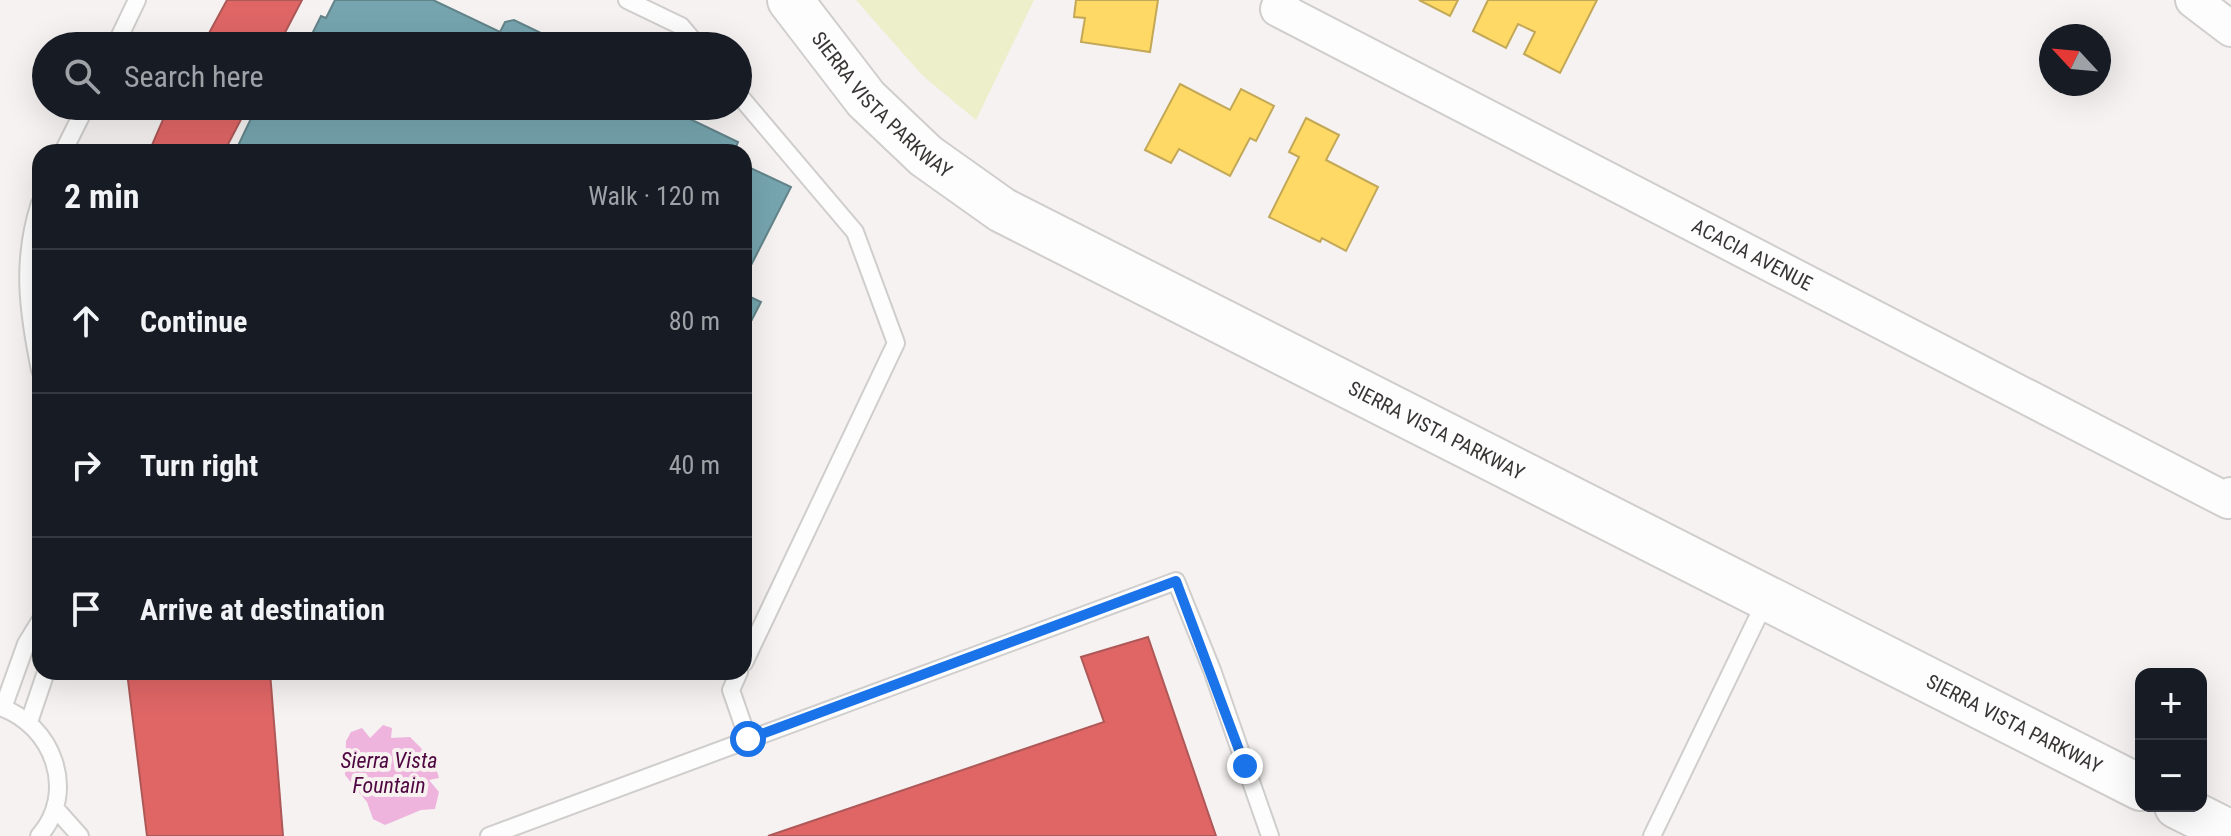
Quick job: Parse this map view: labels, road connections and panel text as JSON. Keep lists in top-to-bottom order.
{
  "streets": {
    "main road": ["SIERRA VISTA PARKWAY"],
    "street": ["ACACIA AVENUE"]
  },
  "water": ["Sierra Vista Fountain"],
  "north": "top left",
  "page": {
    "search": "Search here",
    "heading": ["2 min", "Walk · 120 m"],
    "list": [
      ["Continue", "80 m"],
      ["Turn right", "40 m"],
      "Arrive at destination"
    ],
    "map_buttons": ["+", "−"]
  }
}
